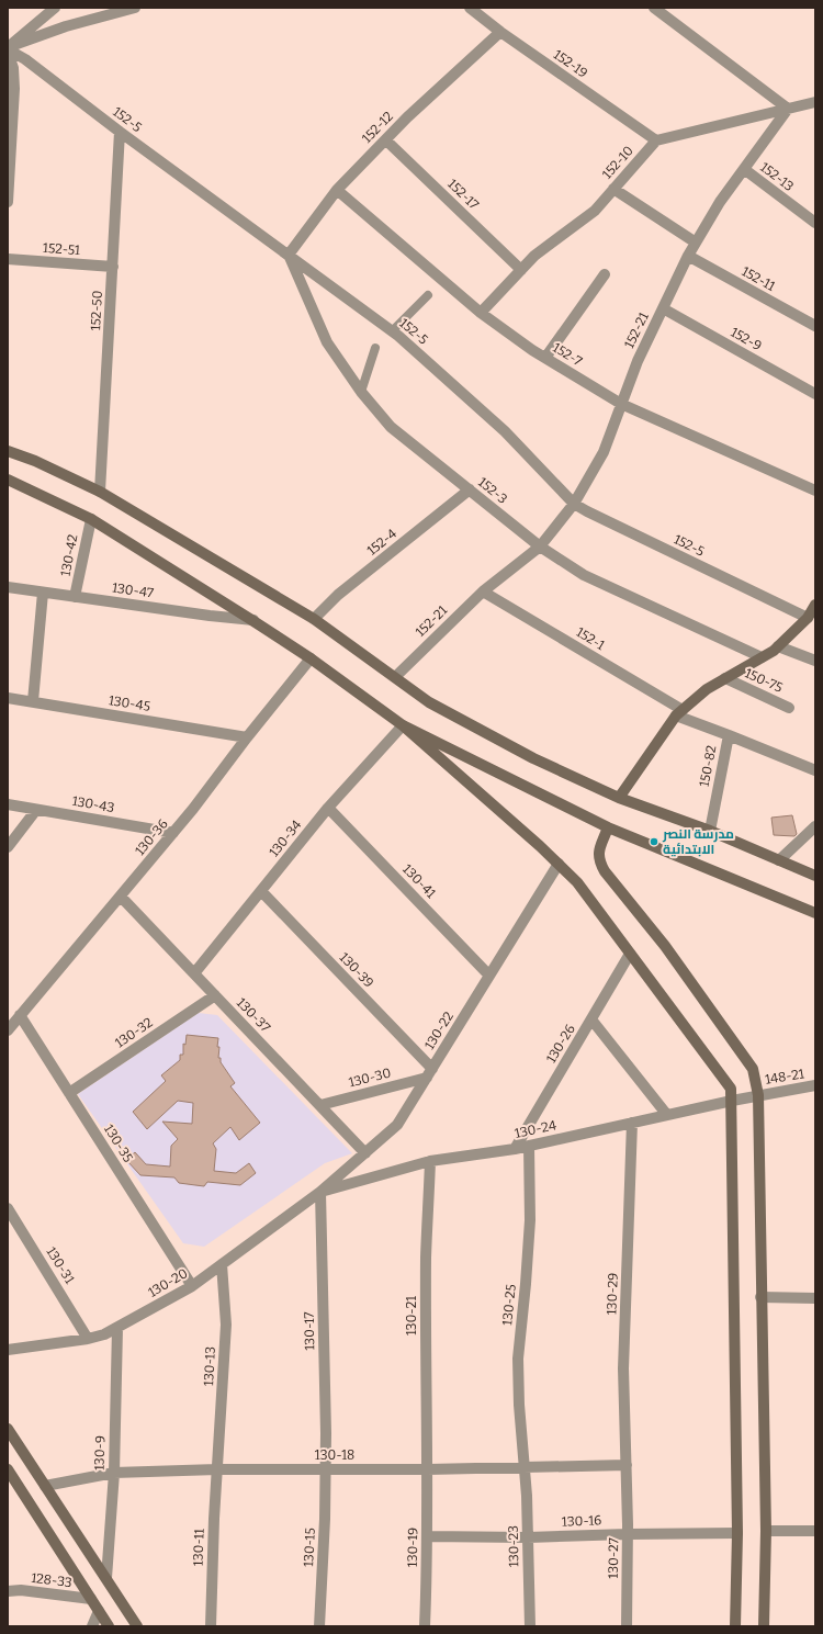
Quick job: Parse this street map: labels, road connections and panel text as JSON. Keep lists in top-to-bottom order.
{
  "streets": {
    "street": [
      "152-19",
      "152-5",
      "152-12",
      "152-10",
      "152-13",
      "152-17",
      "152-51",
      "152-11",
      "152-50",
      "152-21",
      "152-9",
      "152-7",
      "152-3",
      "152-4",
      "130-42",
      "130-47",
      "152-1",
      "150-75",
      "130-45",
      "150-82",
      "130-43",
      "130-36",
      "130-34",
      "130-41",
      "130-39",
      "130-37",
      "130-22",
      "130-32",
      "130-26",
      "148-21",
      "130-30",
      "130-24",
      "130-35",
      "130-31",
      "130-20",
      "130-29",
      "130-25",
      "130-21",
      "130-17",
      "130-13",
      "130-9",
      "130-18",
      "130-16",
      "130-23",
      "130-11",
      "130-15",
      "130-19",
      "130-27",
      "128-33"
    ]
  },
  "crossings": [
    ["152-19", "152-12"],
    ["152-19", "152-10"],
    ["152-5", "152-12"],
    ["152-5", "152-50"],
    ["152-5", "152-21"],
    ["152-5", "152-3"],
    ["152-12", "152-17"],
    ["152-12", "152-7"],
    ["152-12", "152-3"],
    ["152-10", "152-17"],
    ["152-10", "152-7"],
    ["152-13", "152-21"],
    ["152-51", "152-50"],
    ["152-11", "152-21"],
    ["152-21", "152-9"],
    ["152-21", "152-7"],
    ["152-21", "152-3"],
    ["152-21", "152-1"],
    ["152-3", "152-4"],
    ["130-42", "130-47"],
    ["152-1", "150-82"],
    ["130-45", "130-36"],
    ["130-43", "130-36"],
    ["130-36", "130-37"],
    ["130-36", "130-35"],
    ["130-34", "130-41"],
    ["130-34", "130-39"],
    ["130-34", "130-37"],
    ["130-41", "130-22"],
    ["130-39", "130-22"],
    ["130-39", "130-30"],
    ["130-37", "130-22"],
    ["130-37", "130-32"],
    ["130-37", "130-30"],
    ["130-22", "130-30"],
    ["130-22", "130-24"],
    ["130-22", "130-20"],
    ["130-22", "130-17"],
    ["130-32", "130-35"],
    ["130-26", "130-24"],
    ["148-21", "130-24"],
    ["130-24", "130-20"],
    ["130-24", "130-29"],
    ["130-24", "130-25"],
    ["130-24", "130-21"],
    ["130-24", "130-17"],
    ["130-35", "130-20"],
    ["130-31", "130-20"],
    ["130-20", "130-17"],
    ["130-20", "130-13"],
    ["130-20", "130-9"],
    ["130-29", "130-18"],
    ["130-29", "130-27"],
    ["130-25", "130-18"],
    ["130-25", "130-23"],
    ["130-21", "130-18"],
    ["130-21", "130-19"],
    ["130-17", "130-18"],
    ["130-17", "130-15"],
    ["130-13", "130-18"],
    ["130-13", "130-11"],
    ["130-9", "130-18"],
    ["130-18", "130-23"],
    ["130-18", "130-11"],
    ["130-18", "130-15"],
    ["130-18", "130-19"],
    ["130-18", "130-27"],
    ["130-16", "130-23"],
    ["130-16", "130-19"],
    ["130-16", "130-27"]
  ],
  "places": ["مدرسة النصر الابتدائية"]
}
